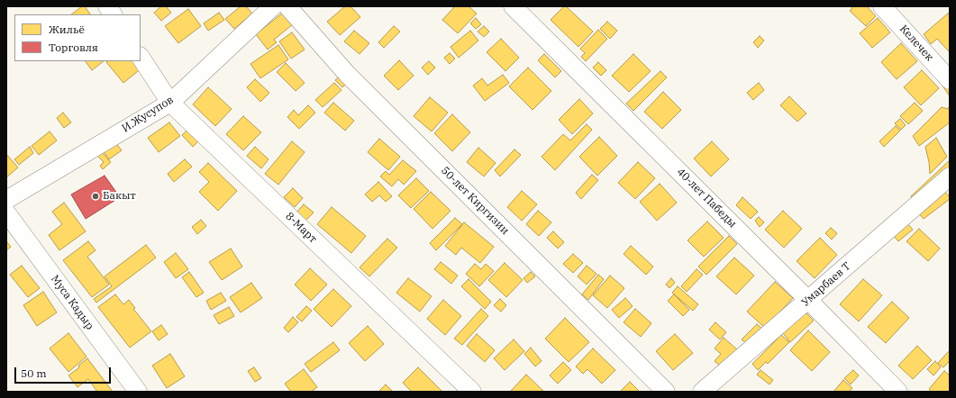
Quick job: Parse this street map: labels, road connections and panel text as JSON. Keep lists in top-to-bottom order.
{
  "streets": {
    "street": [
      "Келечек",
      "И.Жусупов",
      "40-лет Пабеды",
      "50-лет Киргизии",
      "8-Март",
      "Умарбаев Т",
      "Муса Кадыр"
    ]
  },
  "crossings": [
    ["И.Жусупов", "8-Март"],
    ["40-лет Пабеды", "Умарбаев Т"]
  ],
  "places": ["Бакыт"],
  "legend": ["Жильё", "Торговля"],
  "scale_bar": "50 m"
}
